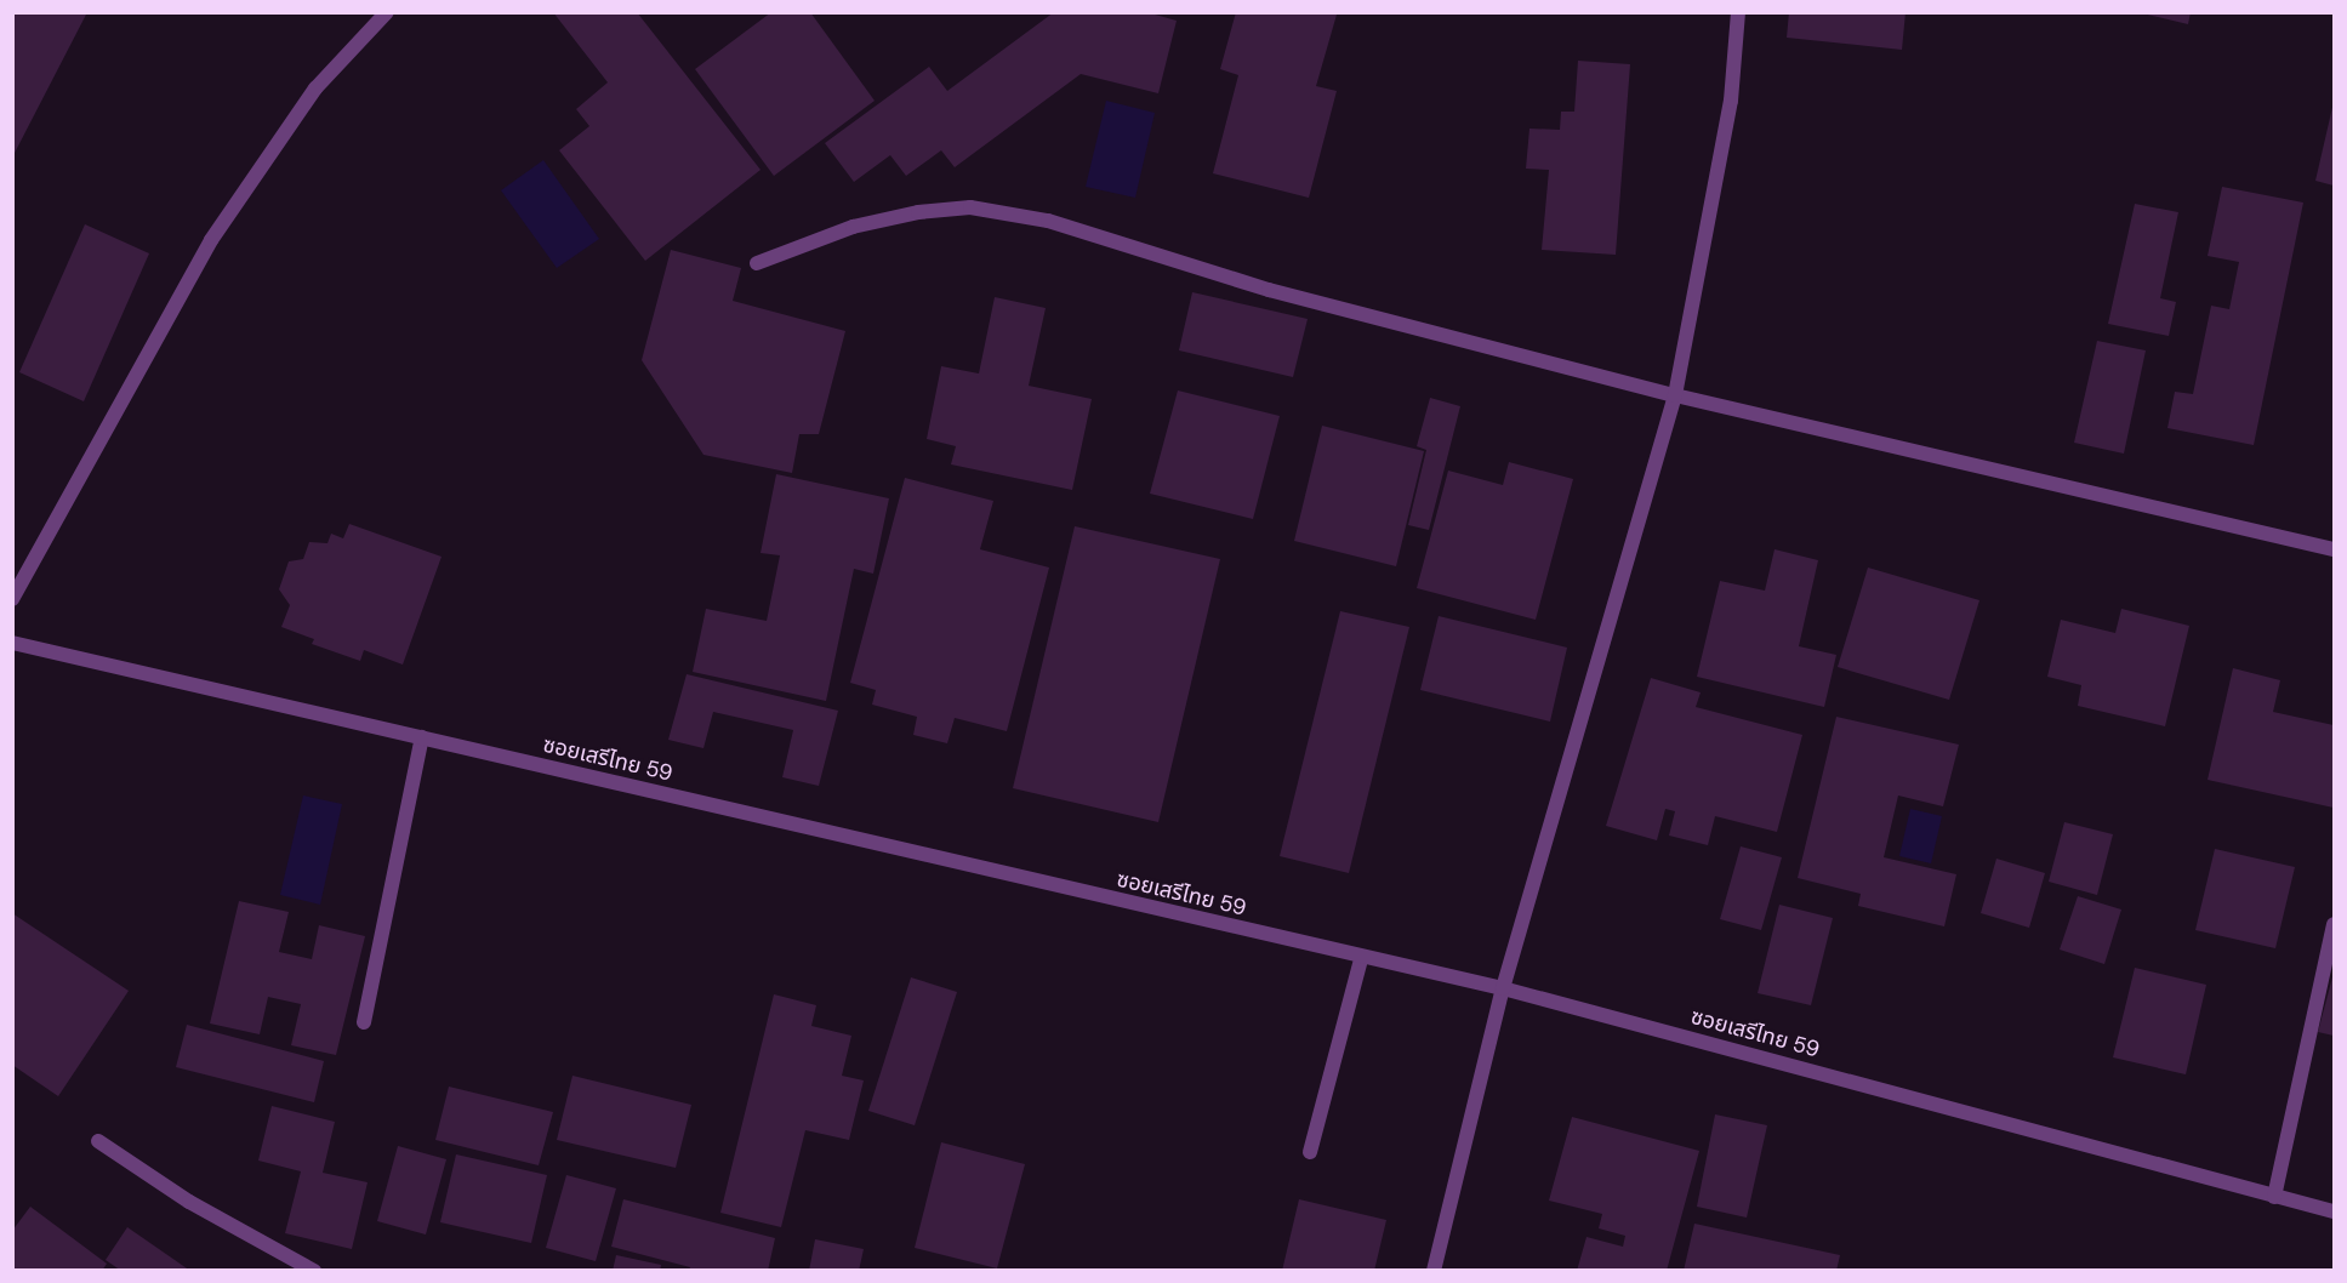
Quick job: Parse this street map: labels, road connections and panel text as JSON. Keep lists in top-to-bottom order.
{
  "streets": {
    "street": ["ซอยเสรีไทย 59"]
  }
}
